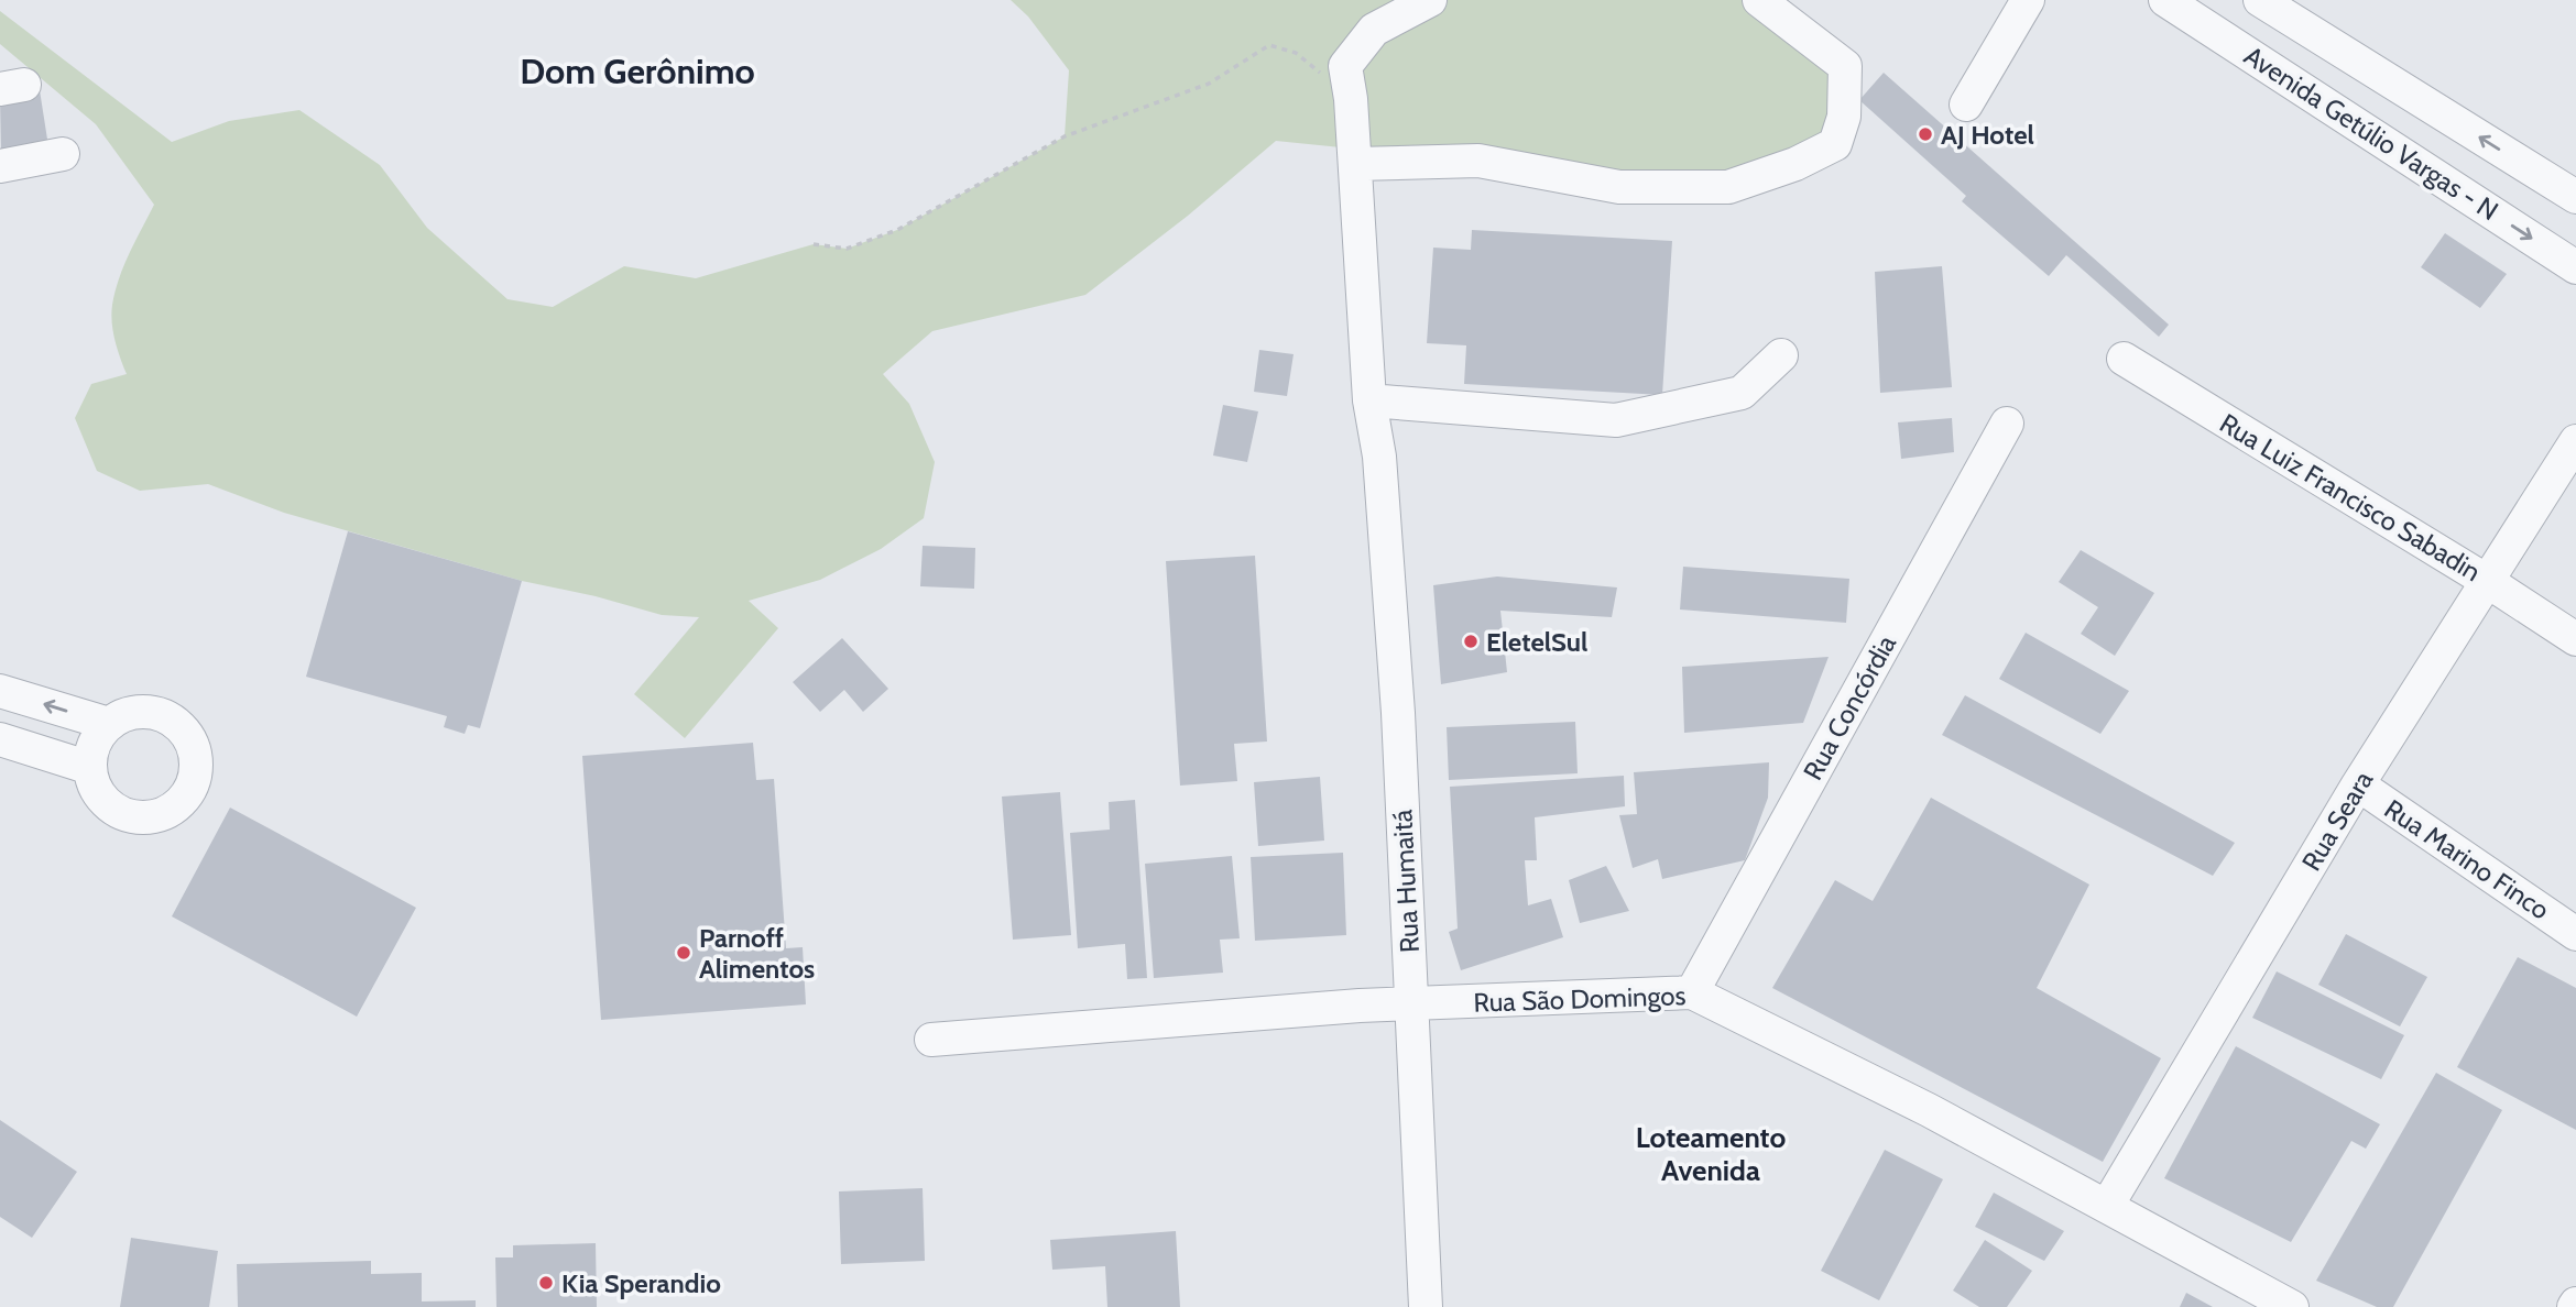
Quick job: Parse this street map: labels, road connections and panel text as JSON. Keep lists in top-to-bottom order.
{
  "streets": {
    "street": [
      "Avenida Getúlio Vargas - N",
      "Rua Luiz Francisco Sabadin",
      "Rua Concórdia",
      "Rua Seara",
      "Rua Marino Finco",
      "Rua Humaitá",
      "Rua São Domingos"
    ]
  },
  "crossings": [
    ["Rua Luiz Francisco Sabadin", "Rua Seara"],
    ["Rua Concórdia", "Rua São Domingos"],
    ["Rua Seara", "Rua Marino Finco"],
    ["Rua Seara", "Rua São Domingos"],
    ["Rua Humaitá", "Rua São Domingos"]
  ],
  "districts": ["Dom Gerônimo", "Loteamento Avenida"],
  "places": [
    "AJ Hotel",
    "EletelSul",
    "Parnoff Alimentos",
    "Kia Sperandio"
  ]
}
